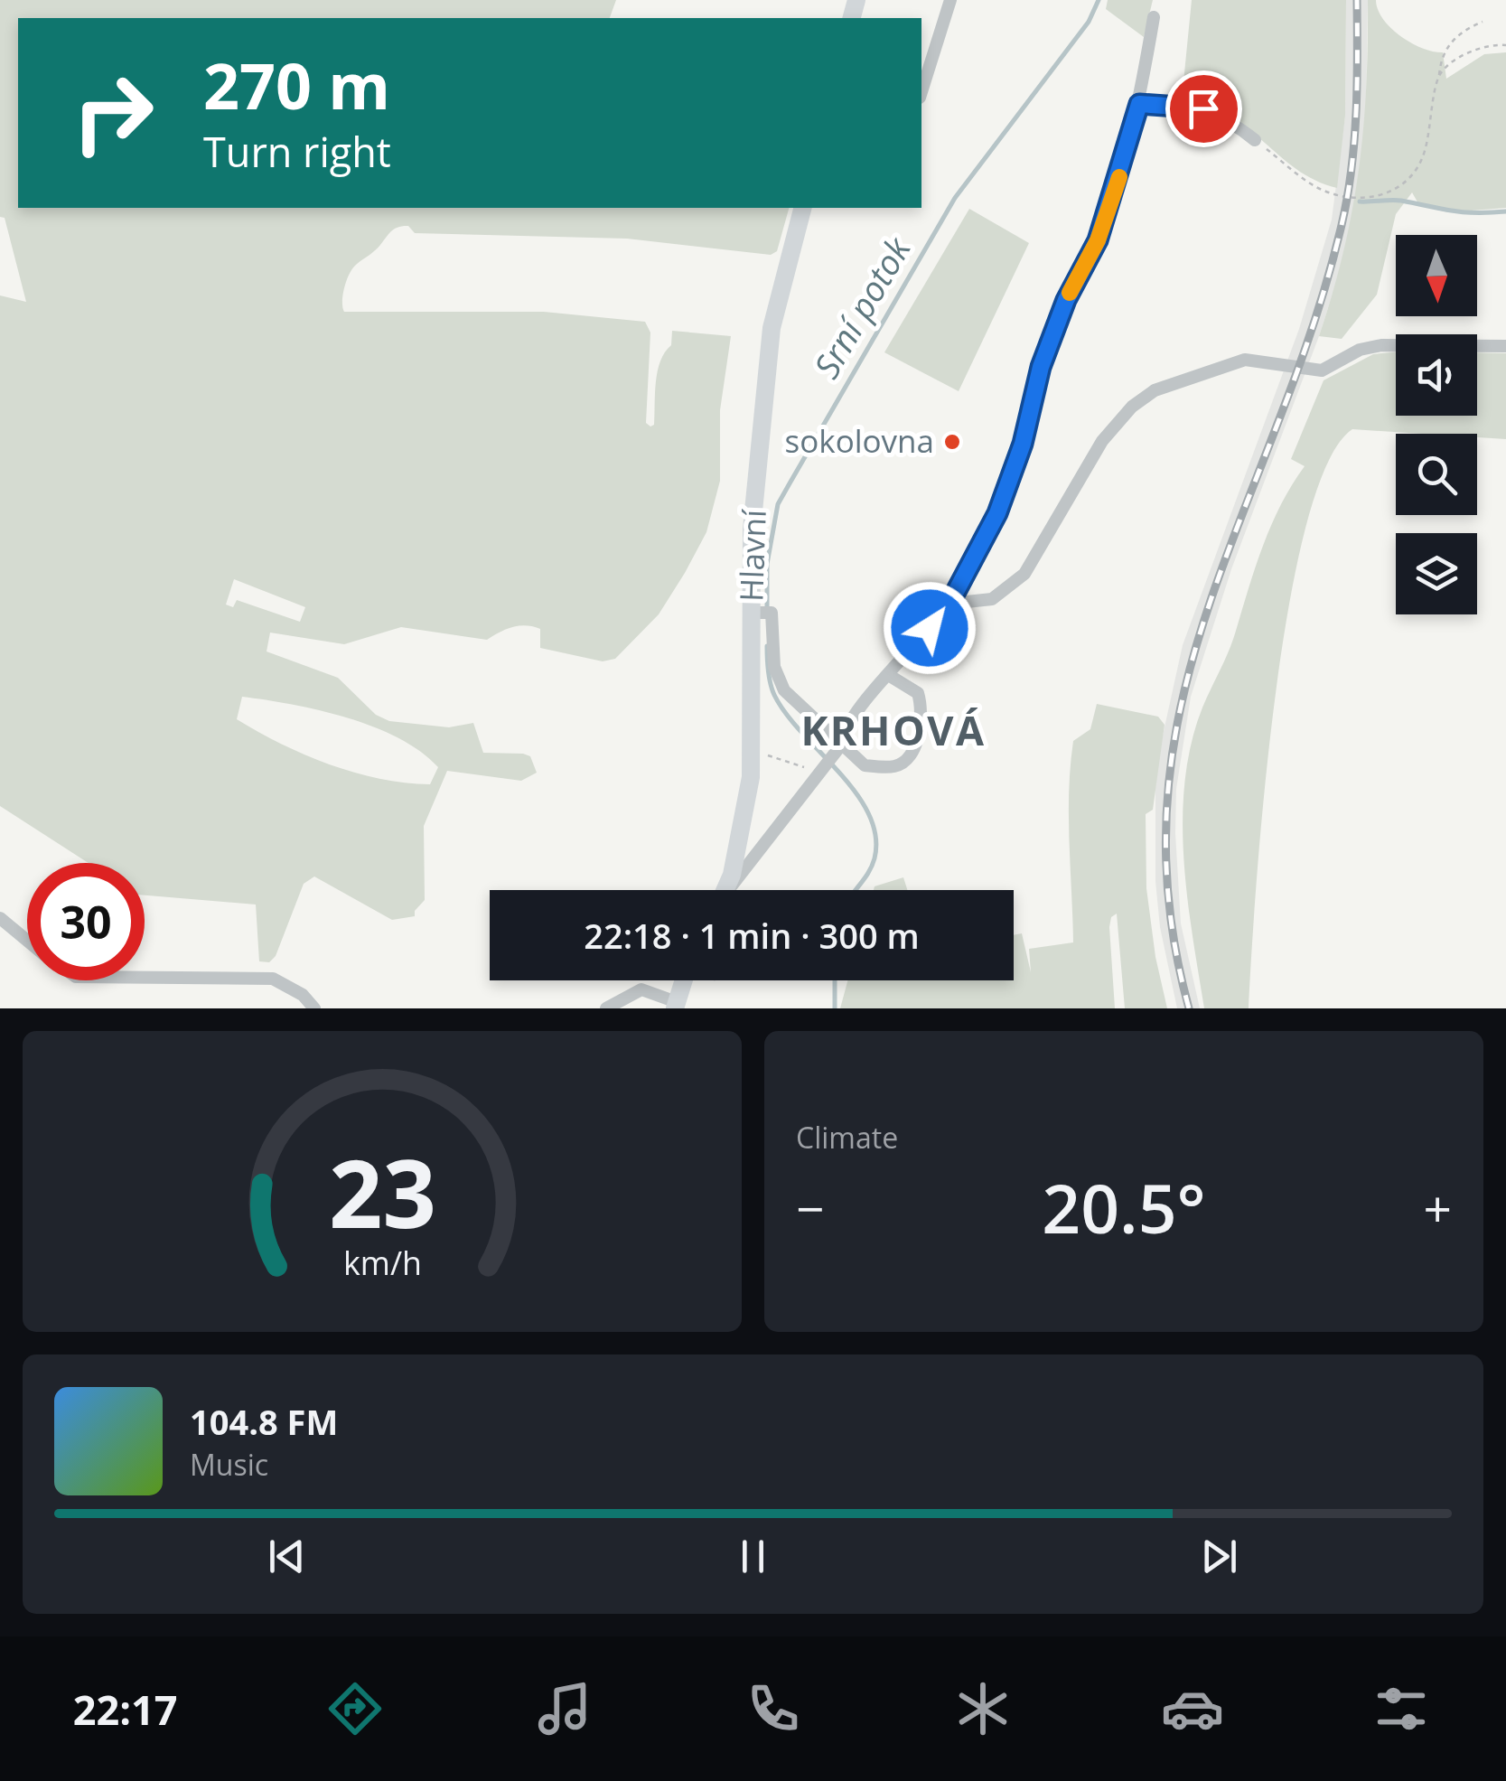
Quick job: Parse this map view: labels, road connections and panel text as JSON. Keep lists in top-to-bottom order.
{
  "streets": {
    "street": ["Hlavní"]
  },
  "districts": ["KRHOVÁ"],
  "water": ["Srní potok"],
  "places": ["sokolovna"],
  "north": "bottom",
  "page": {
    "turn": ["270 m", "Turn right"],
    "limit": "30",
    "trip": "22:18 · 1 min · 300 m",
    "tile": "Climate",
    "heat": ["−", "20.5°", "+"],
    "song": ["104.8 FM", "Music"],
    "tabs": "22:17",
    "gauge": ["23", "km/h"]
  }
}
